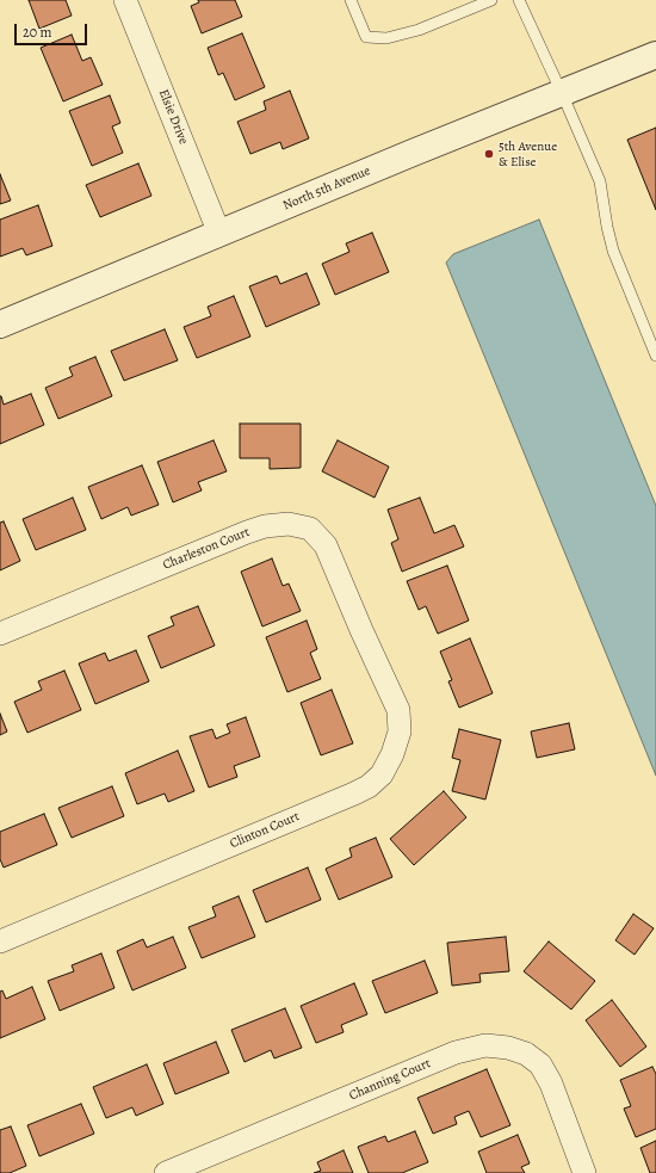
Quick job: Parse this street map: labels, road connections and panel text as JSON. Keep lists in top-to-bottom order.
{
  "streets": {
    "street": [
      "Elsie Drive",
      "North 5th Avenue",
      "Charleston Court",
      "Clinton Court",
      "Channing Court"
    ]
  },
  "crossings": [
    ["Elsie Drive", "North 5th Avenue"],
    ["Charleston Court", "Clinton Court"]
  ],
  "places": ["5th Avenue & Elise"],
  "scale_bar": "20 m"
}
